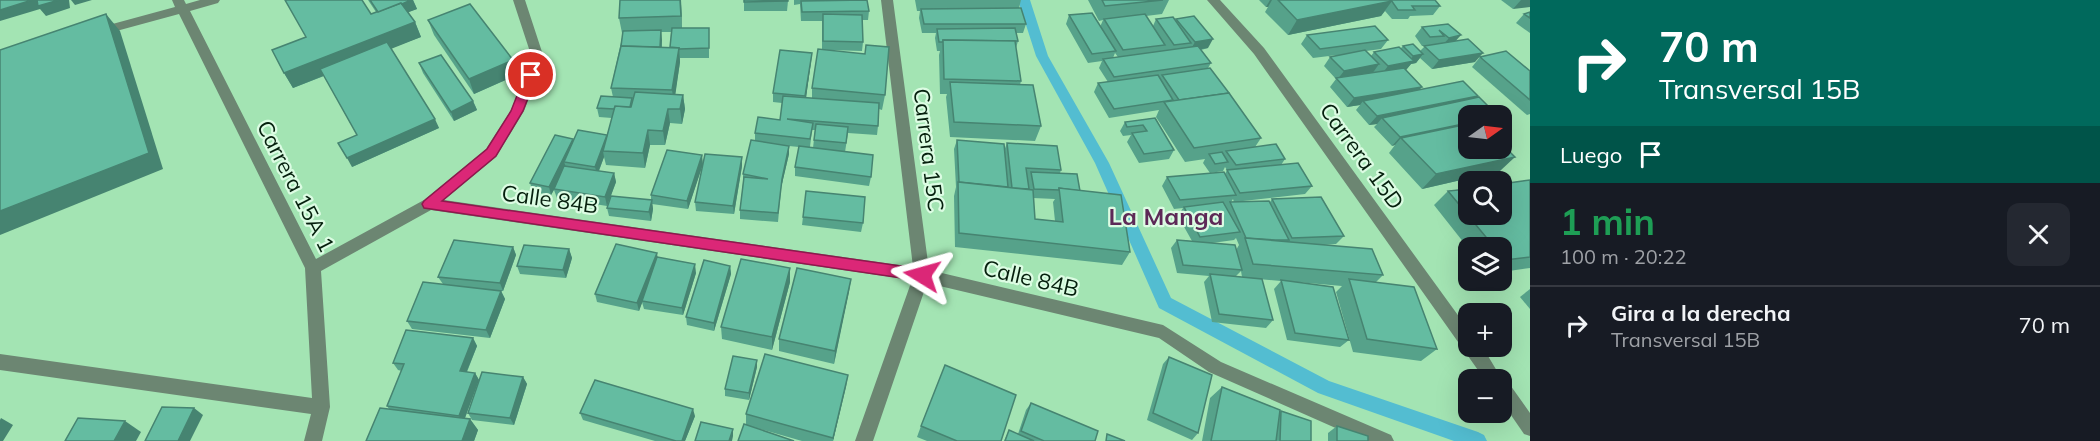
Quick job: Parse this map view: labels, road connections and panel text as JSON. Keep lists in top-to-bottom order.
{
  "streets": {
    "street": [
      "Carrera 15C",
      "Carrera 15D",
      "Carrera 15A 1",
      "Calle 84B"
    ]
  },
  "crossings": [
    ["Carrera 15C", "Calle 84B"]
  ],
  "districts": ["La Manga"],
  "north": "right",
  "page": {
    "turn": ["70 m", "Transversal 15B"],
    "map_buttons": ["+", "−"],
    "then": "Luego",
    "heading": ["1 min", "100 m · 20:22"],
    "list": [
      {
        "name": "Gira a la derecha",
        "note": "Transversal 15B",
        "value": "70 m"
      }
    ]
  }
}
